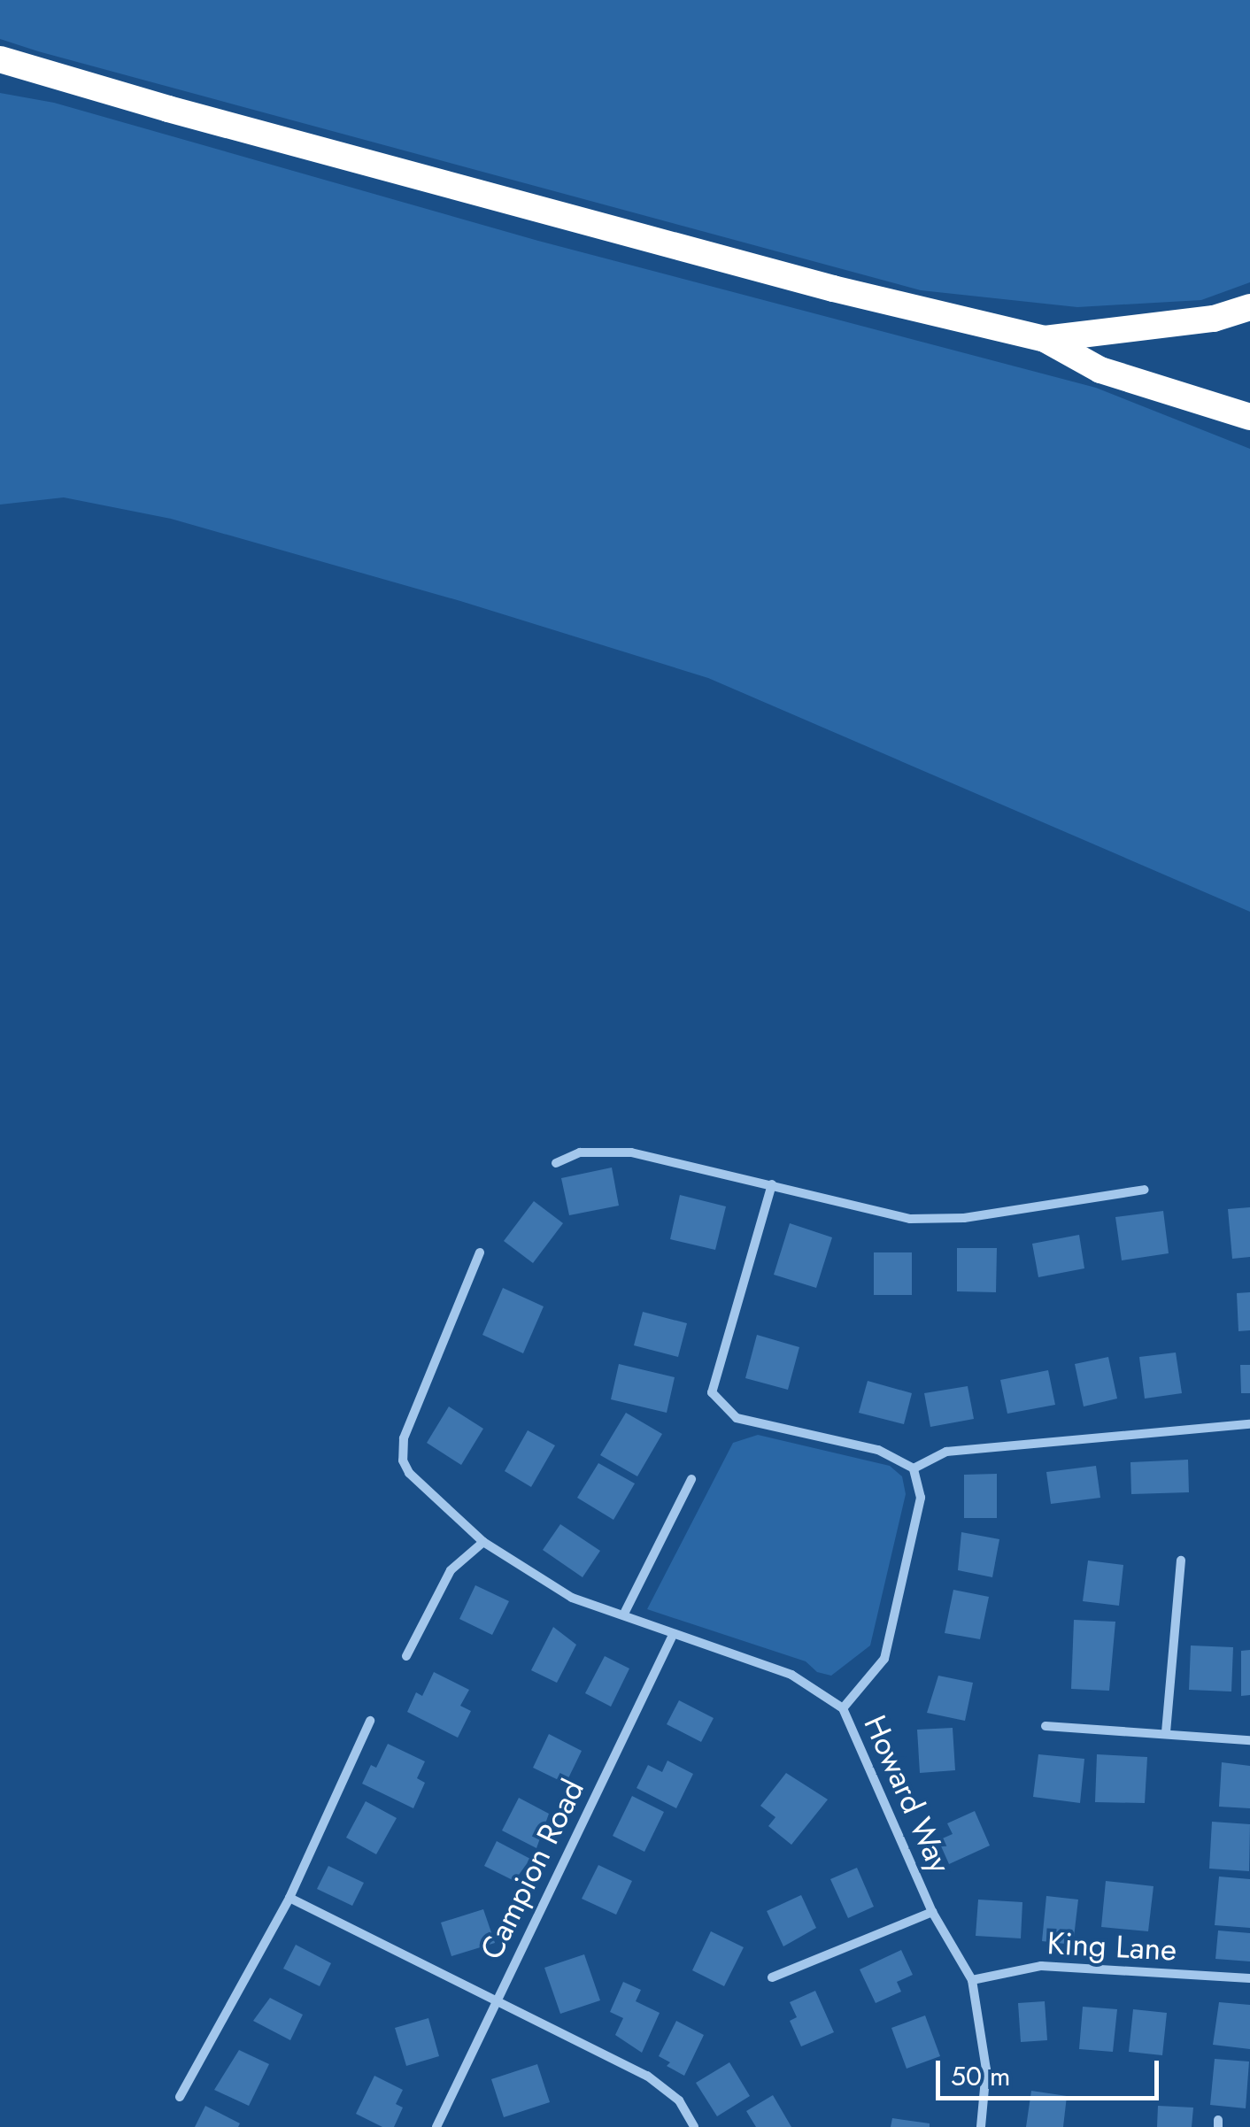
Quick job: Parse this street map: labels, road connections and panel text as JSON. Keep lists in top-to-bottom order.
{
  "streets": {
    "street": ["Howard Way", "Campion Road", "King Lane"]
  },
  "crossings": [
    ["Howard Way", "Campion Road"],
    ["Howard Way", "King Lane"]
  ],
  "scale_bar": "50 m"
}
